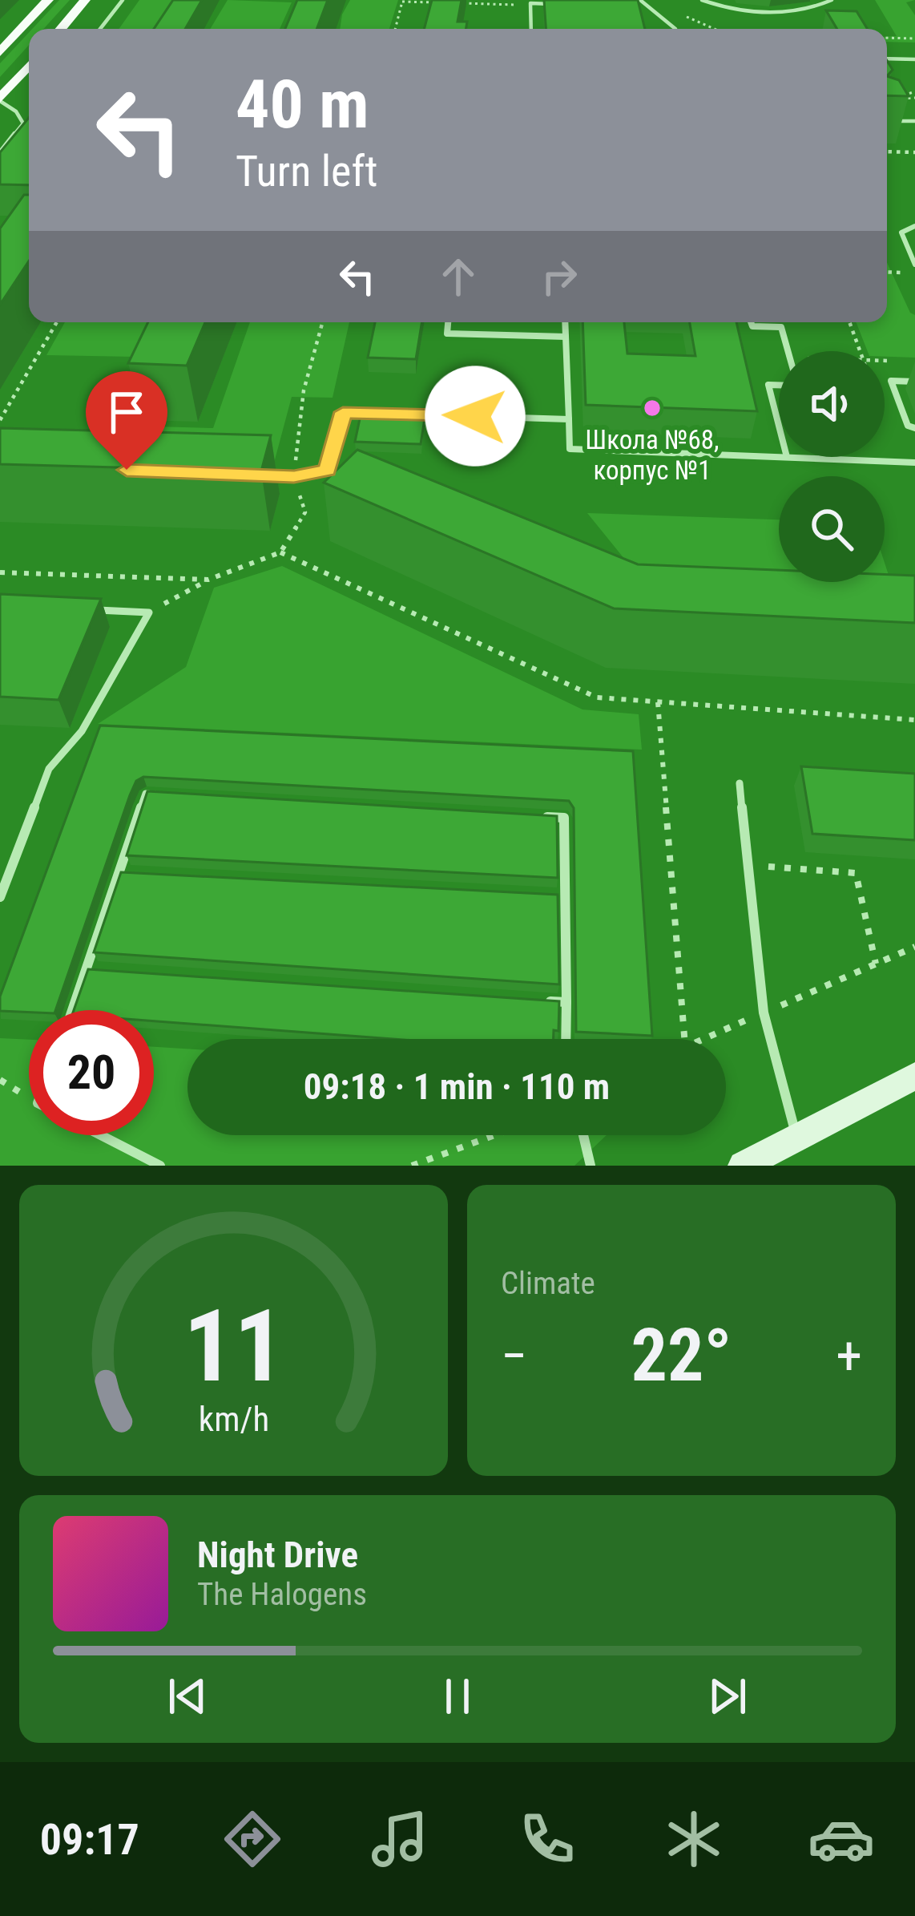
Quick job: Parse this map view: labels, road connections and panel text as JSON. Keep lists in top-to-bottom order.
{
  "places": ["Школа №68, корпус №1"],
  "page": {
    "turn": ["40 m", "Turn left"],
    "limit": "20",
    "trip": "09:18 · 1 min · 110 m",
    "tile": "Climate",
    "heat": ["−", "22°", "+"],
    "song": ["Night Drive", "The Halogens"],
    "tabs": "09:17",
    "gauge": ["11", "km/h"]
  }
}
